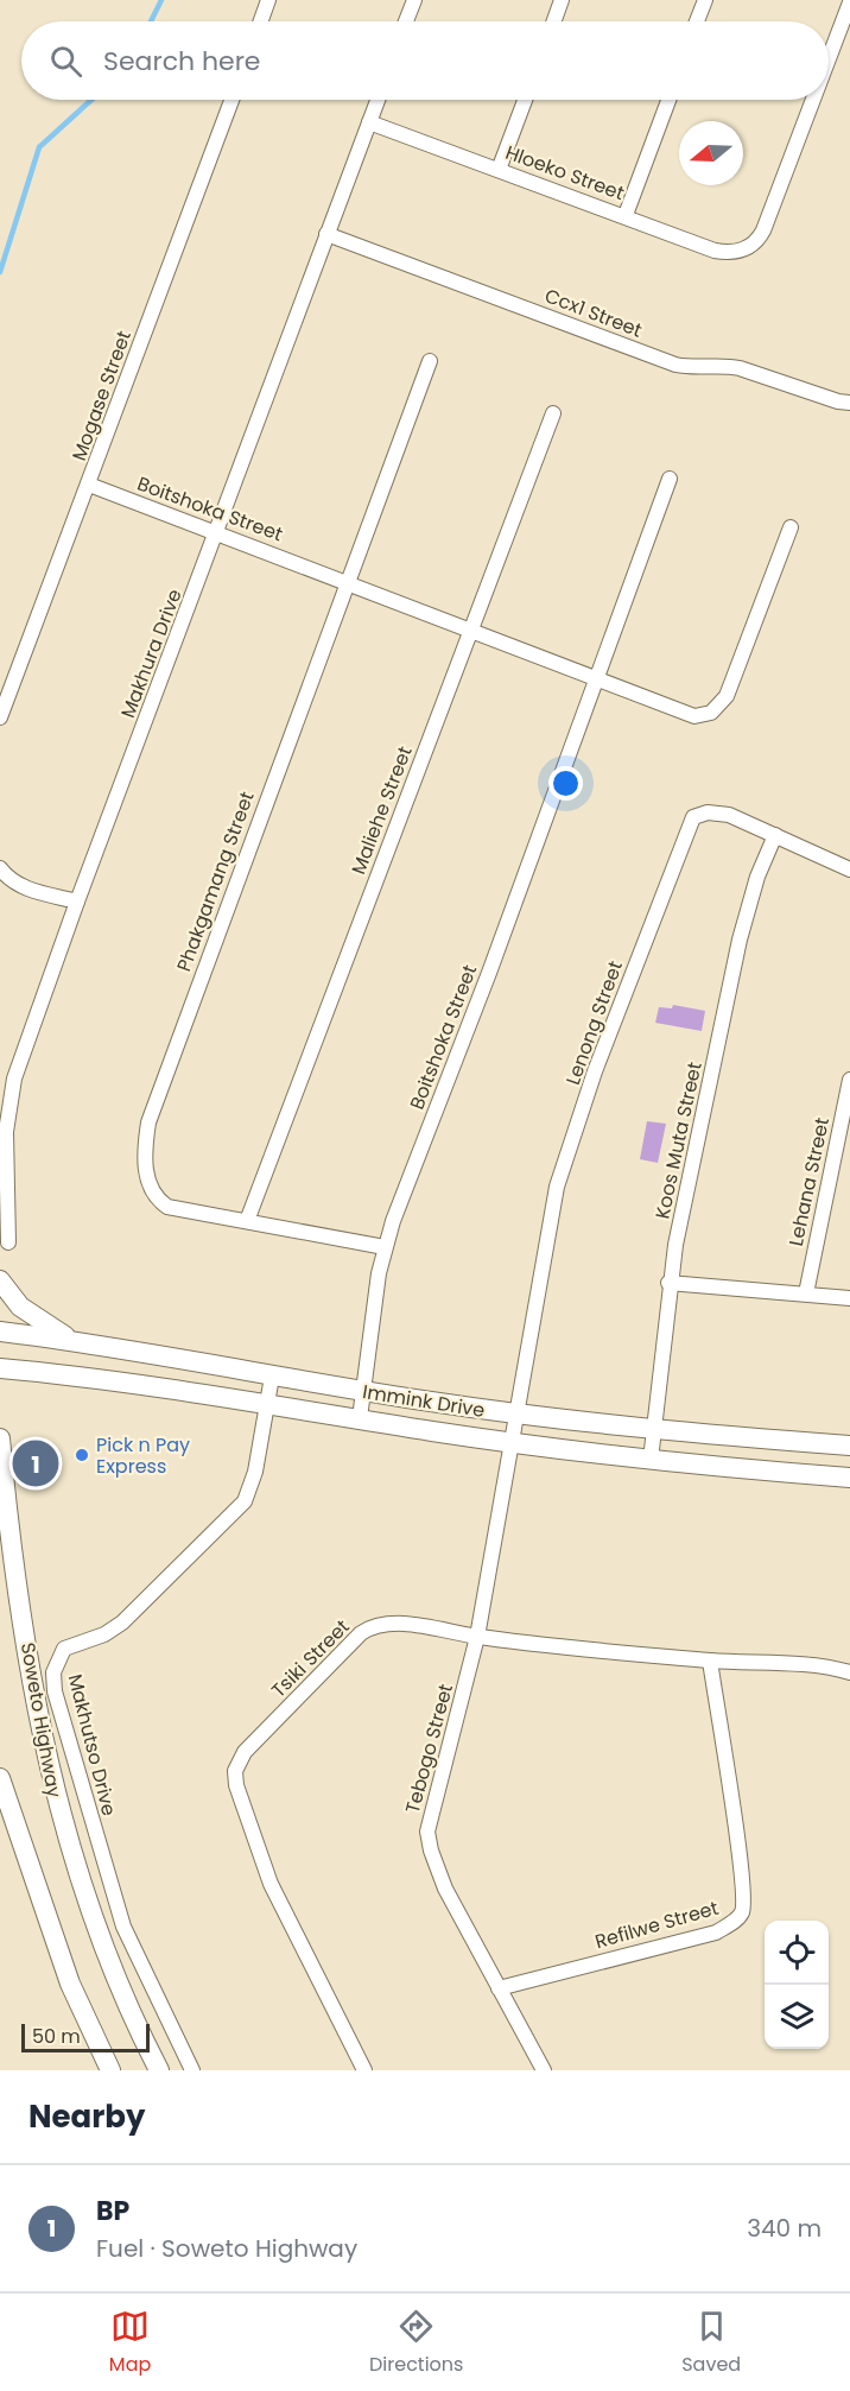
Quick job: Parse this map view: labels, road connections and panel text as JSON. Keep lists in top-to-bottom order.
{
  "streets": {
    "main road": ["Immink Drive", "Soweto Highway"],
    "street": [
      "Hloeko Street",
      "Ccx1 Street",
      "Mogase Street",
      "Boitshoka Street",
      "Makhura Drive",
      "Maliehe Street",
      "Phakgamang Street",
      "Lenong Street",
      "Koos Muta Street",
      "Lehana Street",
      "Tsiki Street",
      "Makhutso Drive",
      "Tebogo Street",
      "Refilwe Street"
    ]
  },
  "crossings": [
    ["Hloeko Street", "Makhura Drive"],
    ["Ccx1 Street", "Makhura Drive"],
    ["Mogase Street", "Boitshoka Street"],
    ["Boitshoka Street", "Makhura Drive"],
    ["Boitshoka Street", "Maliehe Street"],
    ["Boitshoka Street", "Phakgamang Street"],
    ["Boitshoka Street", "Immink Drive"],
    ["Maliehe Street", "Phakgamang Street"],
    ["Lenong Street", "Koos Muta Street"],
    ["Lenong Street", "Immink Drive"],
    ["Lenong Street", "Tebogo Street"],
    ["Koos Muta Street", "Immink Drive"],
    ["Immink Drive", "Makhutso Drive"],
    ["Immink Drive", "Tebogo Street"],
    ["Tsiki Street", "Tebogo Street"],
    ["Tsiki Street", "Refilwe Street"],
    ["Tebogo Street", "Refilwe Street"]
  ],
  "places": ["Pick n Pay Express"],
  "scale_bar": "50 m",
  "north": "left",
  "page": {
    "search": "Search here",
    "pins": "1",
    "scale": "50 m",
    "heading": "Nearby",
    "list": [
      {
        "mark": "1",
        "name": "BP",
        "note": "Fuel · Soweto Highway",
        "value": "340 m"
      }
    ],
    "nav": ["Map", "Directions", "Saved"]
  }
}
